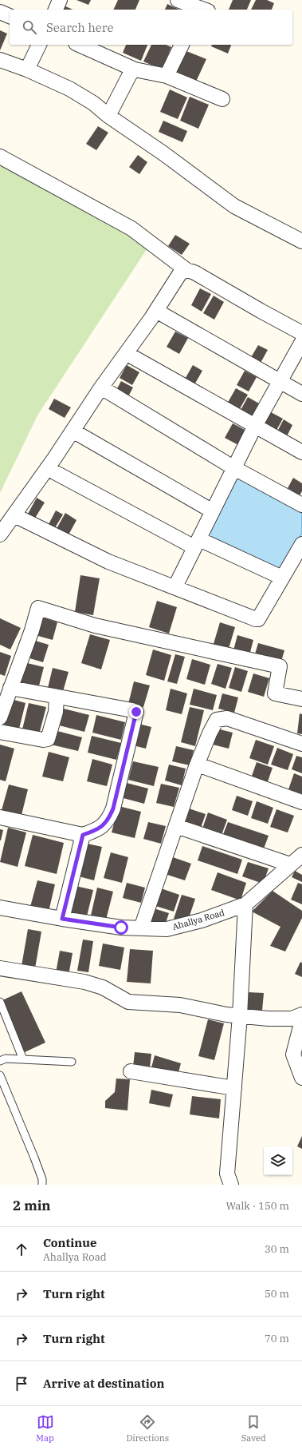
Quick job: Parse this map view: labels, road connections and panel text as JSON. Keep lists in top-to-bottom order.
{
  "streets": {
    "street": ["Ahallya Road"]
  },
  "page": {
    "search": "Search here",
    "heading": ["2 min", "Walk · 150 m"],
    "list": [
      ["Continue", "Ahallya Road", "30 m"],
      ["Turn right", "50 m"],
      ["Turn right", "70 m"],
      "Arrive at destination"
    ],
    "nav": ["Map", "Directions", "Saved"]
  }
}
